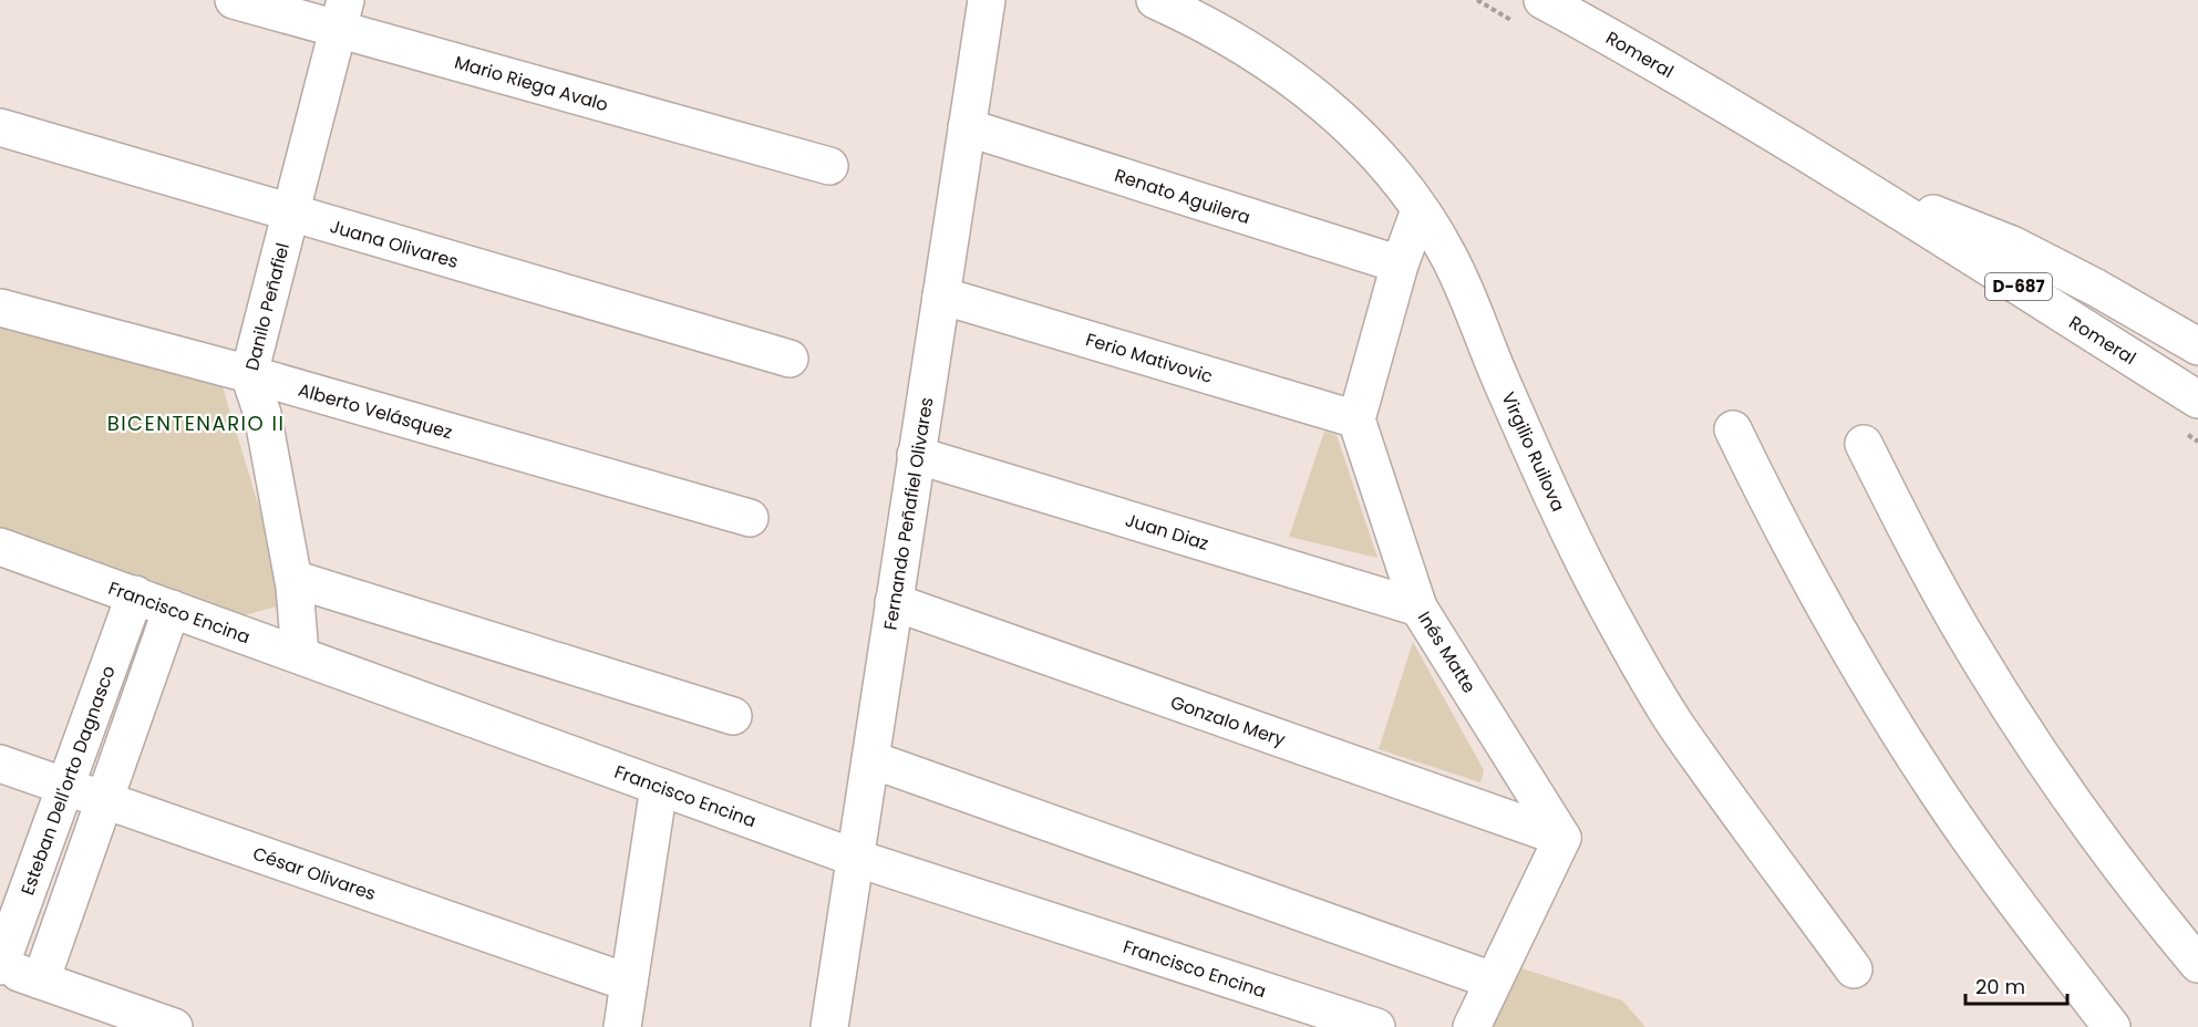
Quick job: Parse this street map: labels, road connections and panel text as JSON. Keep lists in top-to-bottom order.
{
  "streets": {
    "main road": [
      "Romeral",
      "Mario Riega Avalo",
      "Renato Aguilera",
      "Juana Olivares",
      "D-687",
      "Danilo Peñafiel",
      "Ferio Mativovic",
      "Alberto Velásquez",
      "Virgilio Ruilova",
      "Fernando Peñafiel Olivares",
      "Juan Diaz",
      "Francisco Encina",
      "Inés Matte",
      "Gonzalo Mery",
      "Esteban Dell'orto Dagnasco",
      "César Olivares"
    ]
  },
  "crossings": [
    ["Mario Riega Avalo", "Danilo Peñafiel"],
    ["Renato Aguilera", "Fernando Peñafiel Olivares"],
    ["Juana Olivares", "Danilo Peñafiel"],
    ["Danilo Peñafiel", "Alberto Velásquez"],
    ["Danilo Peñafiel", "Francisco Encina"],
    ["Ferio Mativovic", "Fernando Peñafiel Olivares"],
    ["Ferio Mativovic", "Inés Matte"],
    ["Fernando Peñafiel Olivares", "Juan Diaz"],
    ["Fernando Peñafiel Olivares", "Francisco Encina"],
    ["Fernando Peñafiel Olivares", "Gonzalo Mery"],
    ["Juan Diaz", "Inés Matte"],
    ["Francisco Encina", "Esteban Dell'orto Dagnasco"],
    ["Inés Matte", "Gonzalo Mery"],
    ["Esteban Dell'orto Dagnasco", "César Olivares"]
  ],
  "districts": ["BICENTENARIO II"],
  "scale_bar": "20 m"
}
